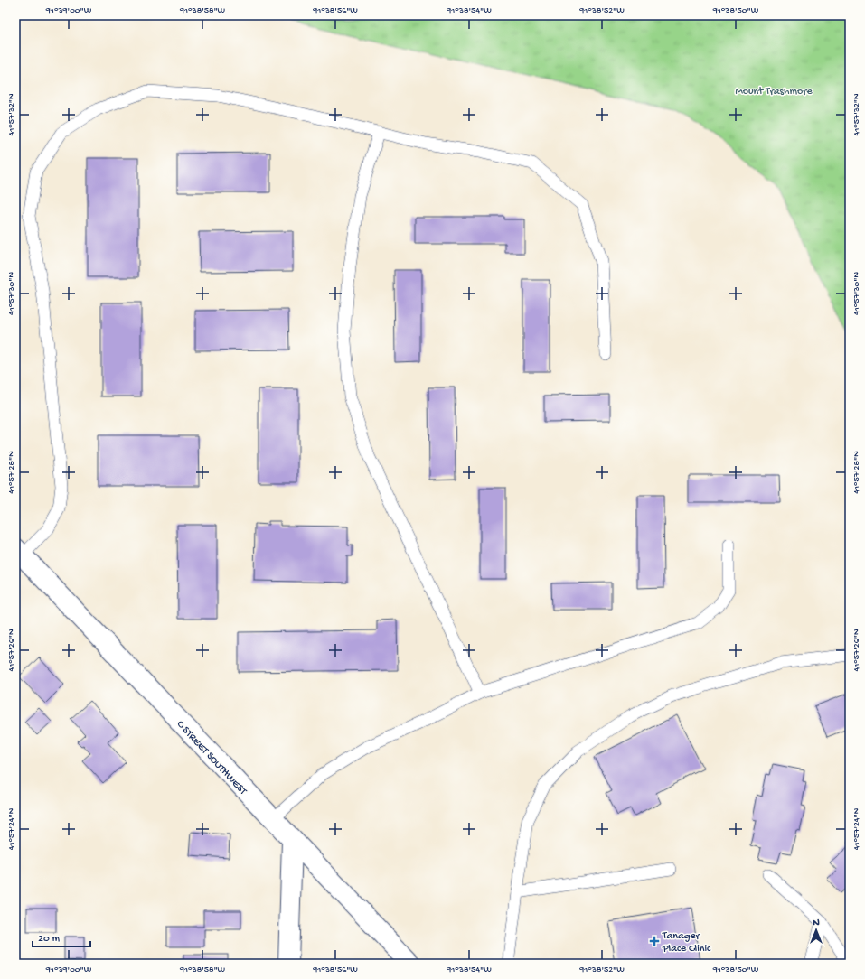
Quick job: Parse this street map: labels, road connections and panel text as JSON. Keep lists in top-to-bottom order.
{
  "streets": {
    "main road": ["C STREET SOUTHWEST"]
  },
  "parks": ["Mount Trashmore"],
  "places": {
    "health": ["Tanager Place Clinic"]
  },
  "scale_bar": "20 m",
  "north": "top",
  "coordinates": [
    "91°39'00\"W",
    "91°38'58\"W",
    "91°38'56\"W",
    "91°38'54\"W",
    "91°38'52\"W",
    "91°38'50\"W",
    "41°57'32\"N",
    "41°57'30\"N",
    "41°57'28\"N",
    "41°57'26\"N",
    "41°57'24\"N"
  ]
}
